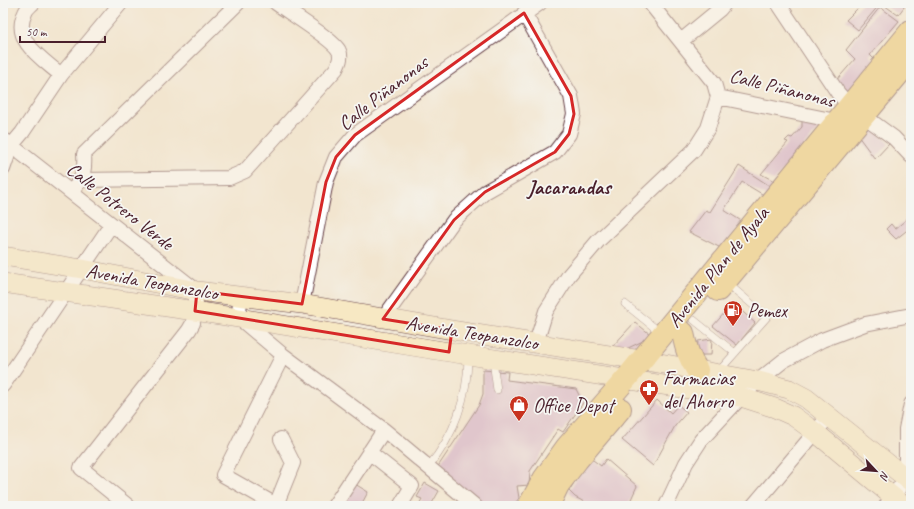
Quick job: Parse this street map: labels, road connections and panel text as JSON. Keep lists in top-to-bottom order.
{
  "streets": {
    "main road": ["Avenida Plan de Ayala", "Avenida Teopanzolco"],
    "street": ["Calle Piñanonas", "Calle Potrero Verde"]
  },
  "crossings": [
    ["Calle Piñanonas", "Avenida Plan de Ayala"],
    ["Calle Piñanonas", "Avenida Teopanzolco"],
    ["Calle Potrero Verde", "Avenida Teopanzolco"],
    ["Avenida Plan de Ayala", "Avenida Teopanzolco"]
  ],
  "districts": ["Jacarandas"],
  "places": {
    "fuel station": ["Pemex"],
    "pharmacy": ["Farmacias del Ahorro"],
    "shop": ["Office Depot"]
  },
  "scale_bar": "50 m",
  "north": "bottom right"
}
